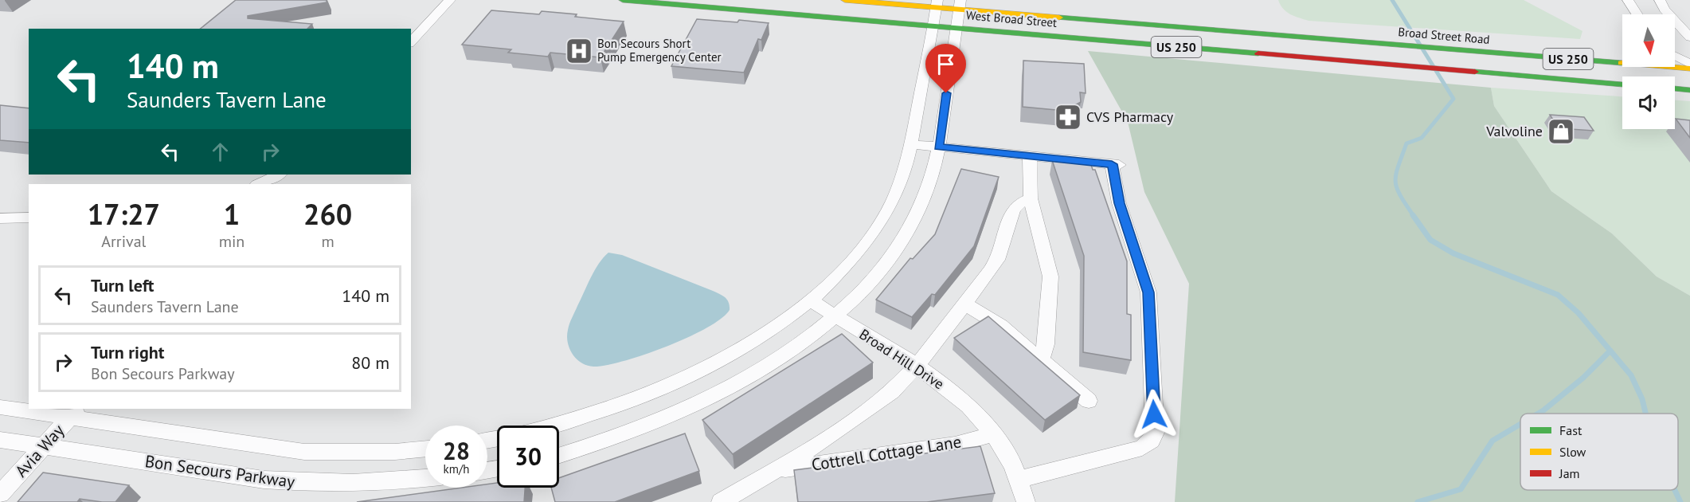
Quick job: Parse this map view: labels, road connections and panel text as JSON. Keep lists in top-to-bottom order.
{
  "streets": {
    "main road": ["West Broad Street", "Broad Street Road", "US 250"],
    "street": [
      "Broad Hill Drive",
      "Avia Way",
      "Cottrell Cottage Lane",
      "Bon Secours Parkway"
    ]
  },
  "crossings": [
    ["West Broad Street", "Broad Street Road"],
    ["Broad Hill Drive", "Cottrell Cottage Lane"],
    ["Avia Way", "Bon Secours Parkway"]
  ],
  "places": {
    "hospital": ["Bon Secours Short Pump Emergency Center"],
    "pharmacy": ["CVS Pharmacy"],
    "shop": ["Valvoline"]
  },
  "legend": ["Fast", "Slow", "Jam"],
  "north": "bottom",
  "page": {
    "turn": ["140 m", "Saunders Tavern Lane"],
    "eta": [
      "17:27",
      "Arrival",
      "1",
      "min",
      "260",
      "m"
    ],
    "list": [
      {
        "name": "Turn left",
        "note": "Saunders Tavern Lane",
        "value": "140 m"
      },
      {
        "name": "Turn right",
        "note": "Bon Secours Parkway",
        "value": "80 m"
      }
    ],
    "speed": "28 km/h",
    "limit": "30"
  }
}
